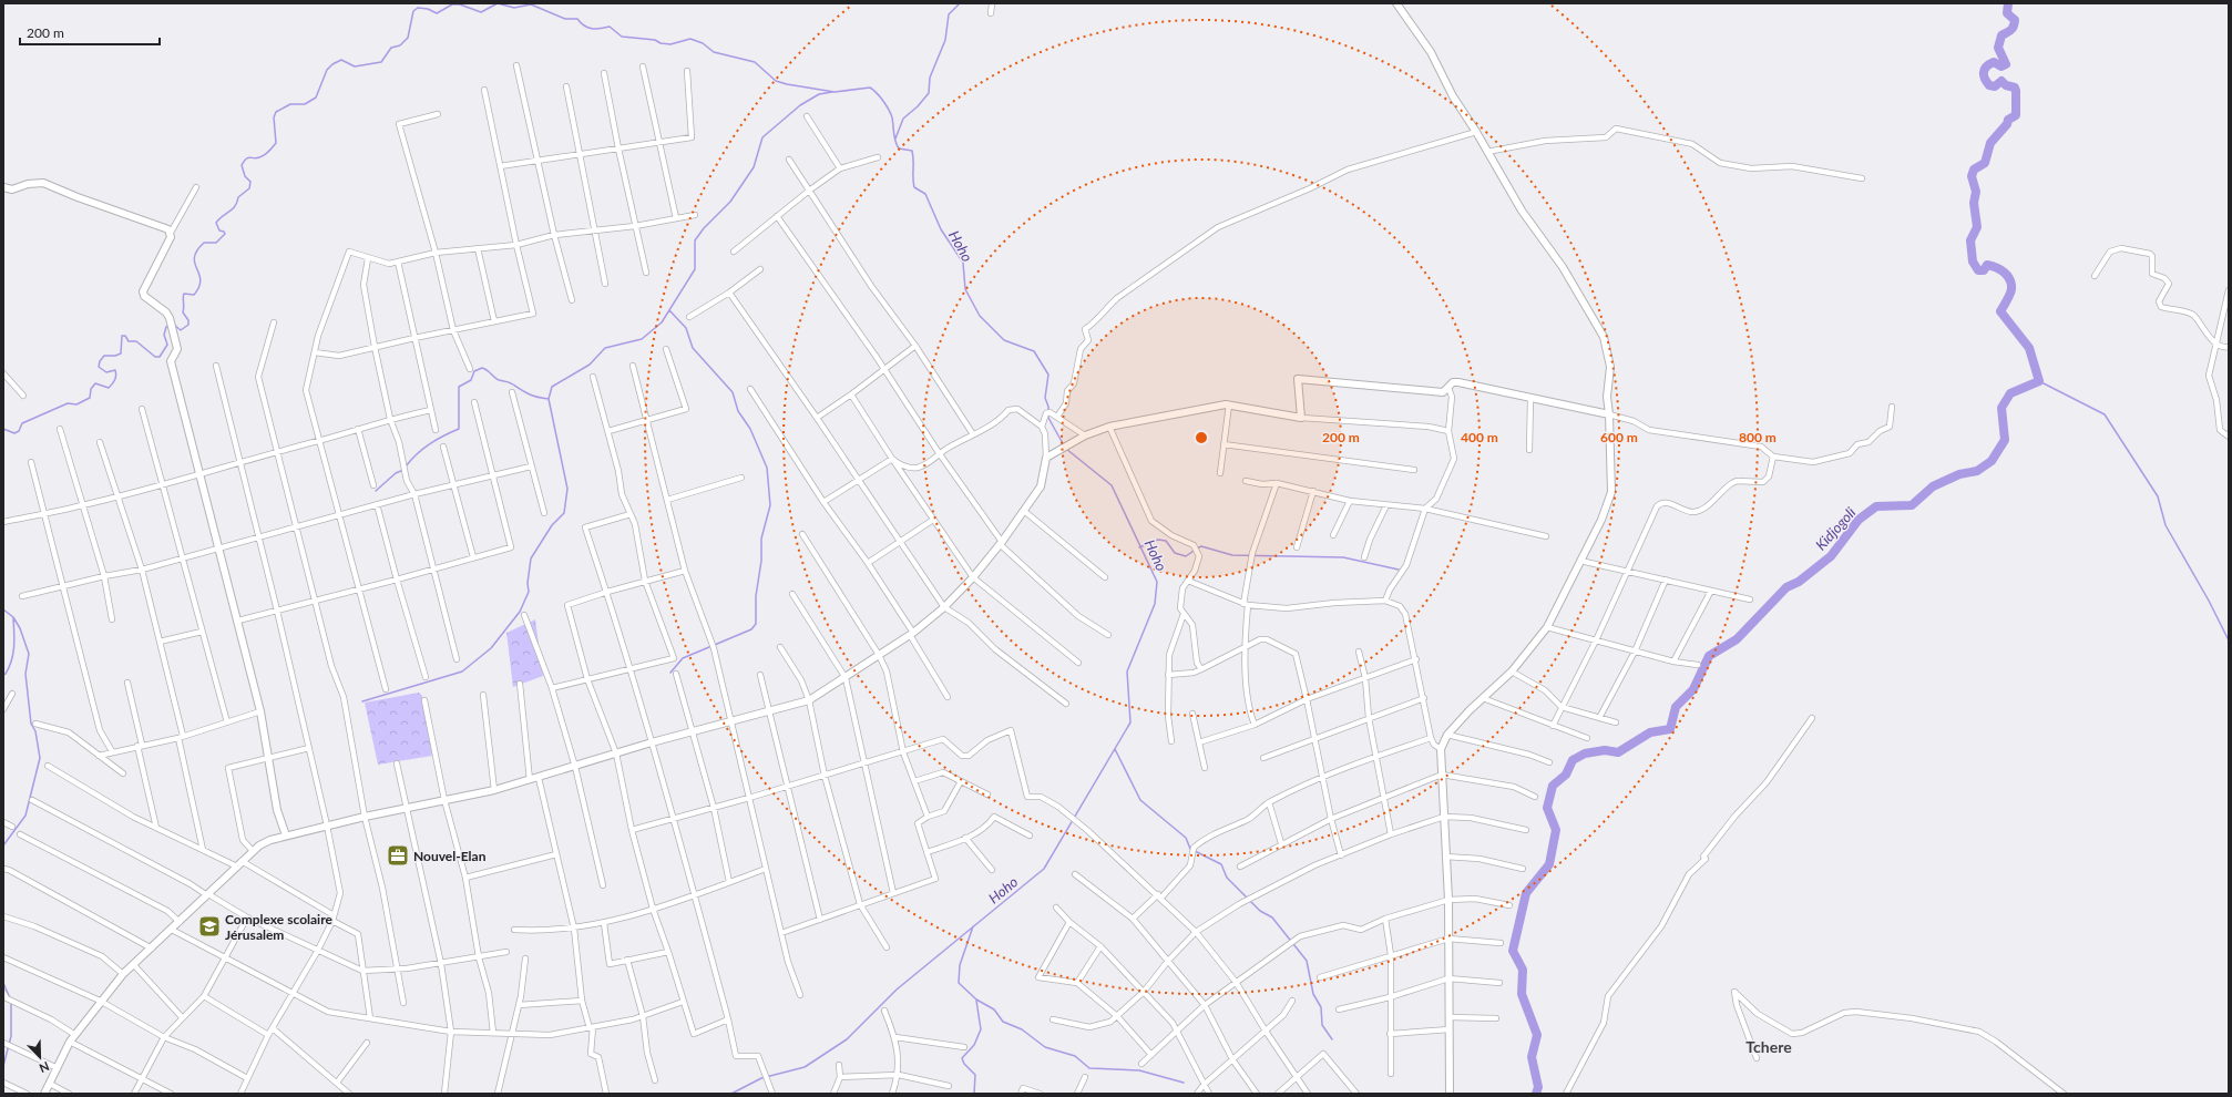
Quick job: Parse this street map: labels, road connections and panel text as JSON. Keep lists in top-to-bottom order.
{
  "districts": ["Tchere"],
  "water": ["Hoho", "Kidjogoli"],
  "places": {
    "office": ["Nouvel-Elan"],
    "school or university": ["Complexe scolaire Jérusalem"]
  },
  "scale_bar": "200 m",
  "north": "bottom right",
  "rings": [
    "200 m",
    "400 m",
    "600 m",
    "800 m"
  ]
}
